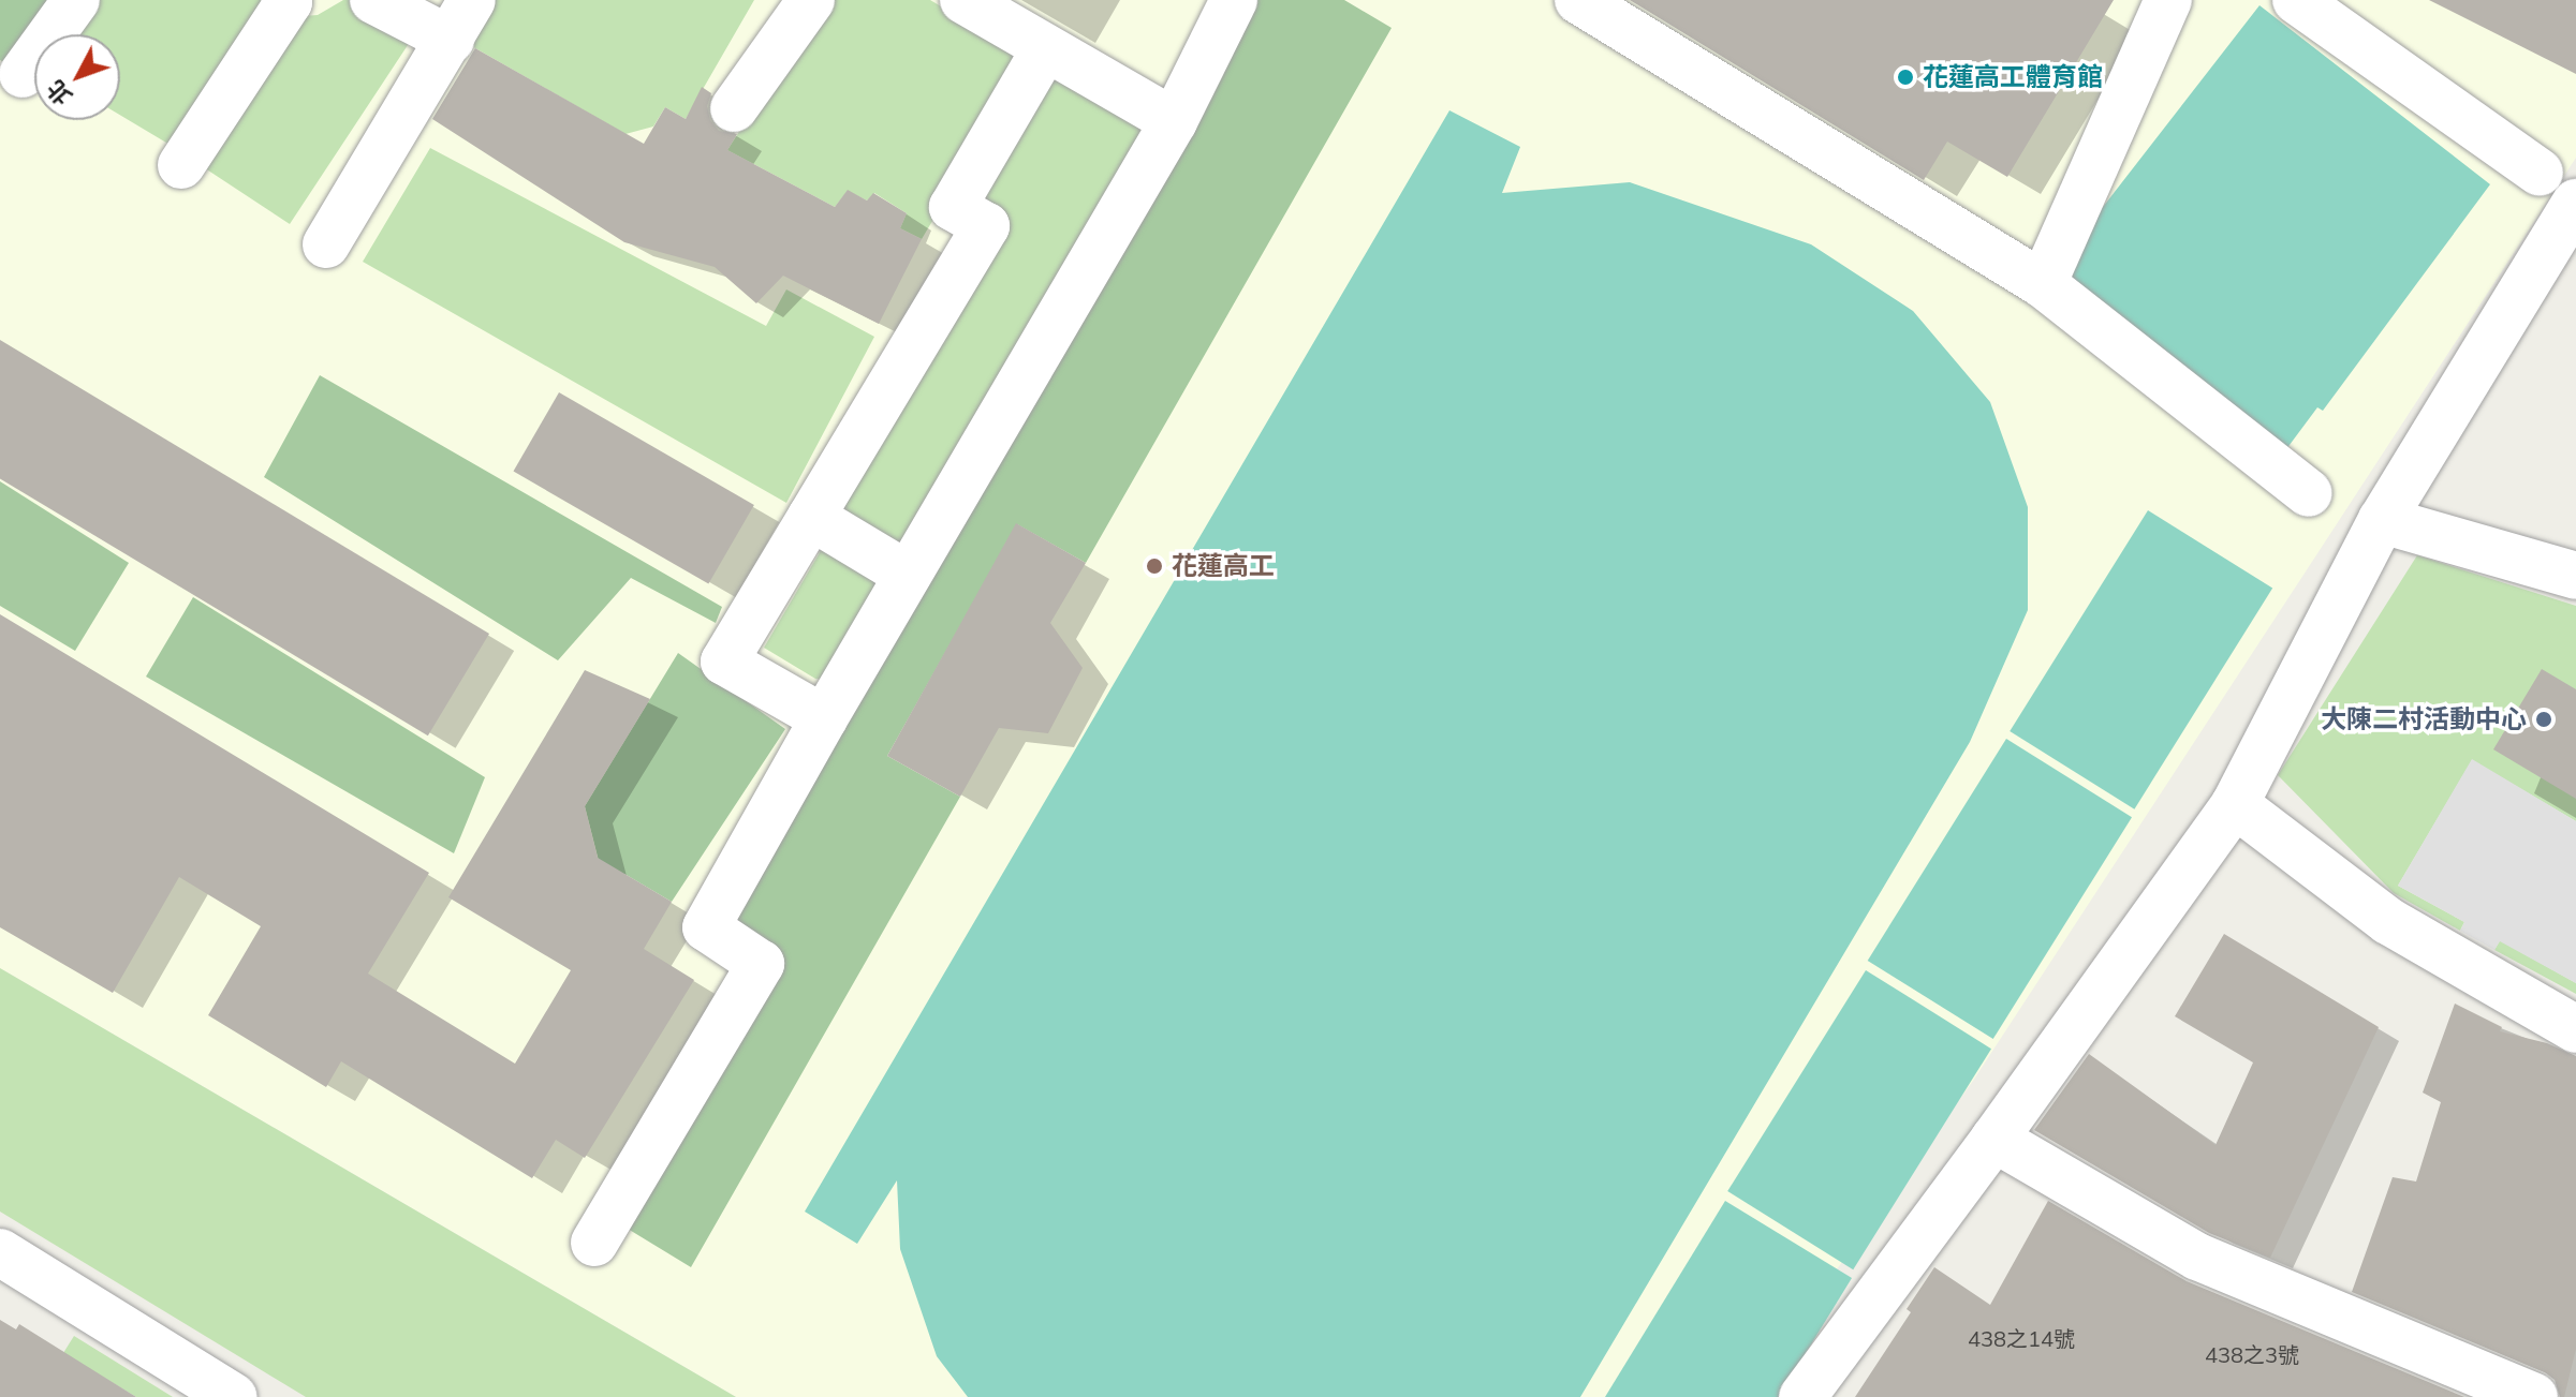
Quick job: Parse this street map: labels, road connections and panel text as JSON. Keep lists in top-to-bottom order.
{
  "places": ["花蓮高工體育館", "花蓮高工", "大陳二村活動中心"],
  "house_numbers": ["438之14號", "438之3號"],
  "north": "bottom left"
}
